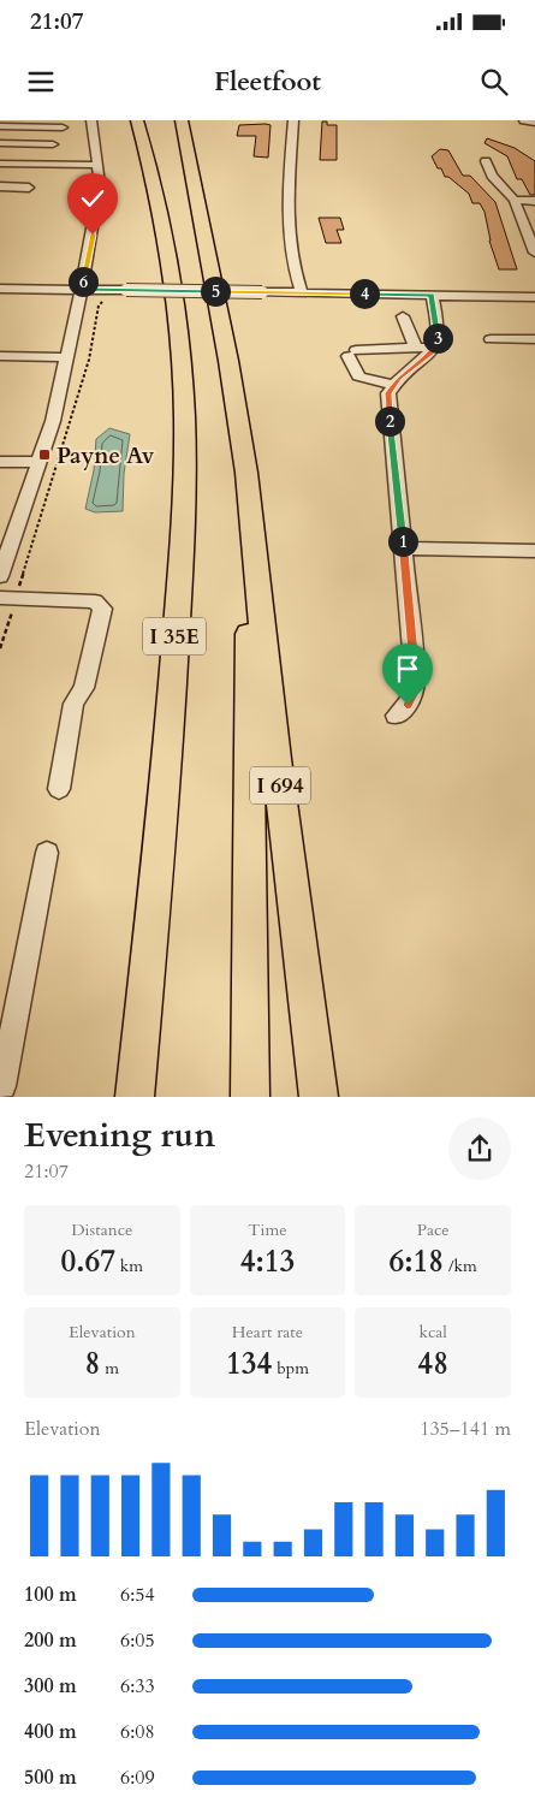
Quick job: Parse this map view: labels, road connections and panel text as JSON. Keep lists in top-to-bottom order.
{
  "streets": {
    "highway": ["I 35E", "I 694"]
  },
  "places": {
    "transit": ["Payne Av"]
  },
  "page": {
    "status": "21:07",
    "header": "Fleetfoot",
    "pins": [
      "6",
      "5",
      "4",
      "3",
      "2",
      "1"
    ],
    "heading": ["Evening run", "21:07"],
    "stats": [
      ["Distance", "0.67 km"],
      ["Time", "4:13"],
      ["Pace", "6:18 /km"],
      ["Elevation", "8 m"],
      ["Heart rate", "134 bpm"],
      ["kcal", "48"]
    ],
    "chart": ["Elevation", "135–141 m"],
    "list": [
      {
        "name": "100 m",
        "note": "6:54"
      },
      {
        "name": "200 m",
        "note": "6:05"
      },
      {
        "name": "300 m",
        "note": "6:33"
      },
      {
        "name": "400 m",
        "note": "6:08"
      },
      {
        "name": "500 m",
        "note": "6:09"
      }
    ]
  }
}
